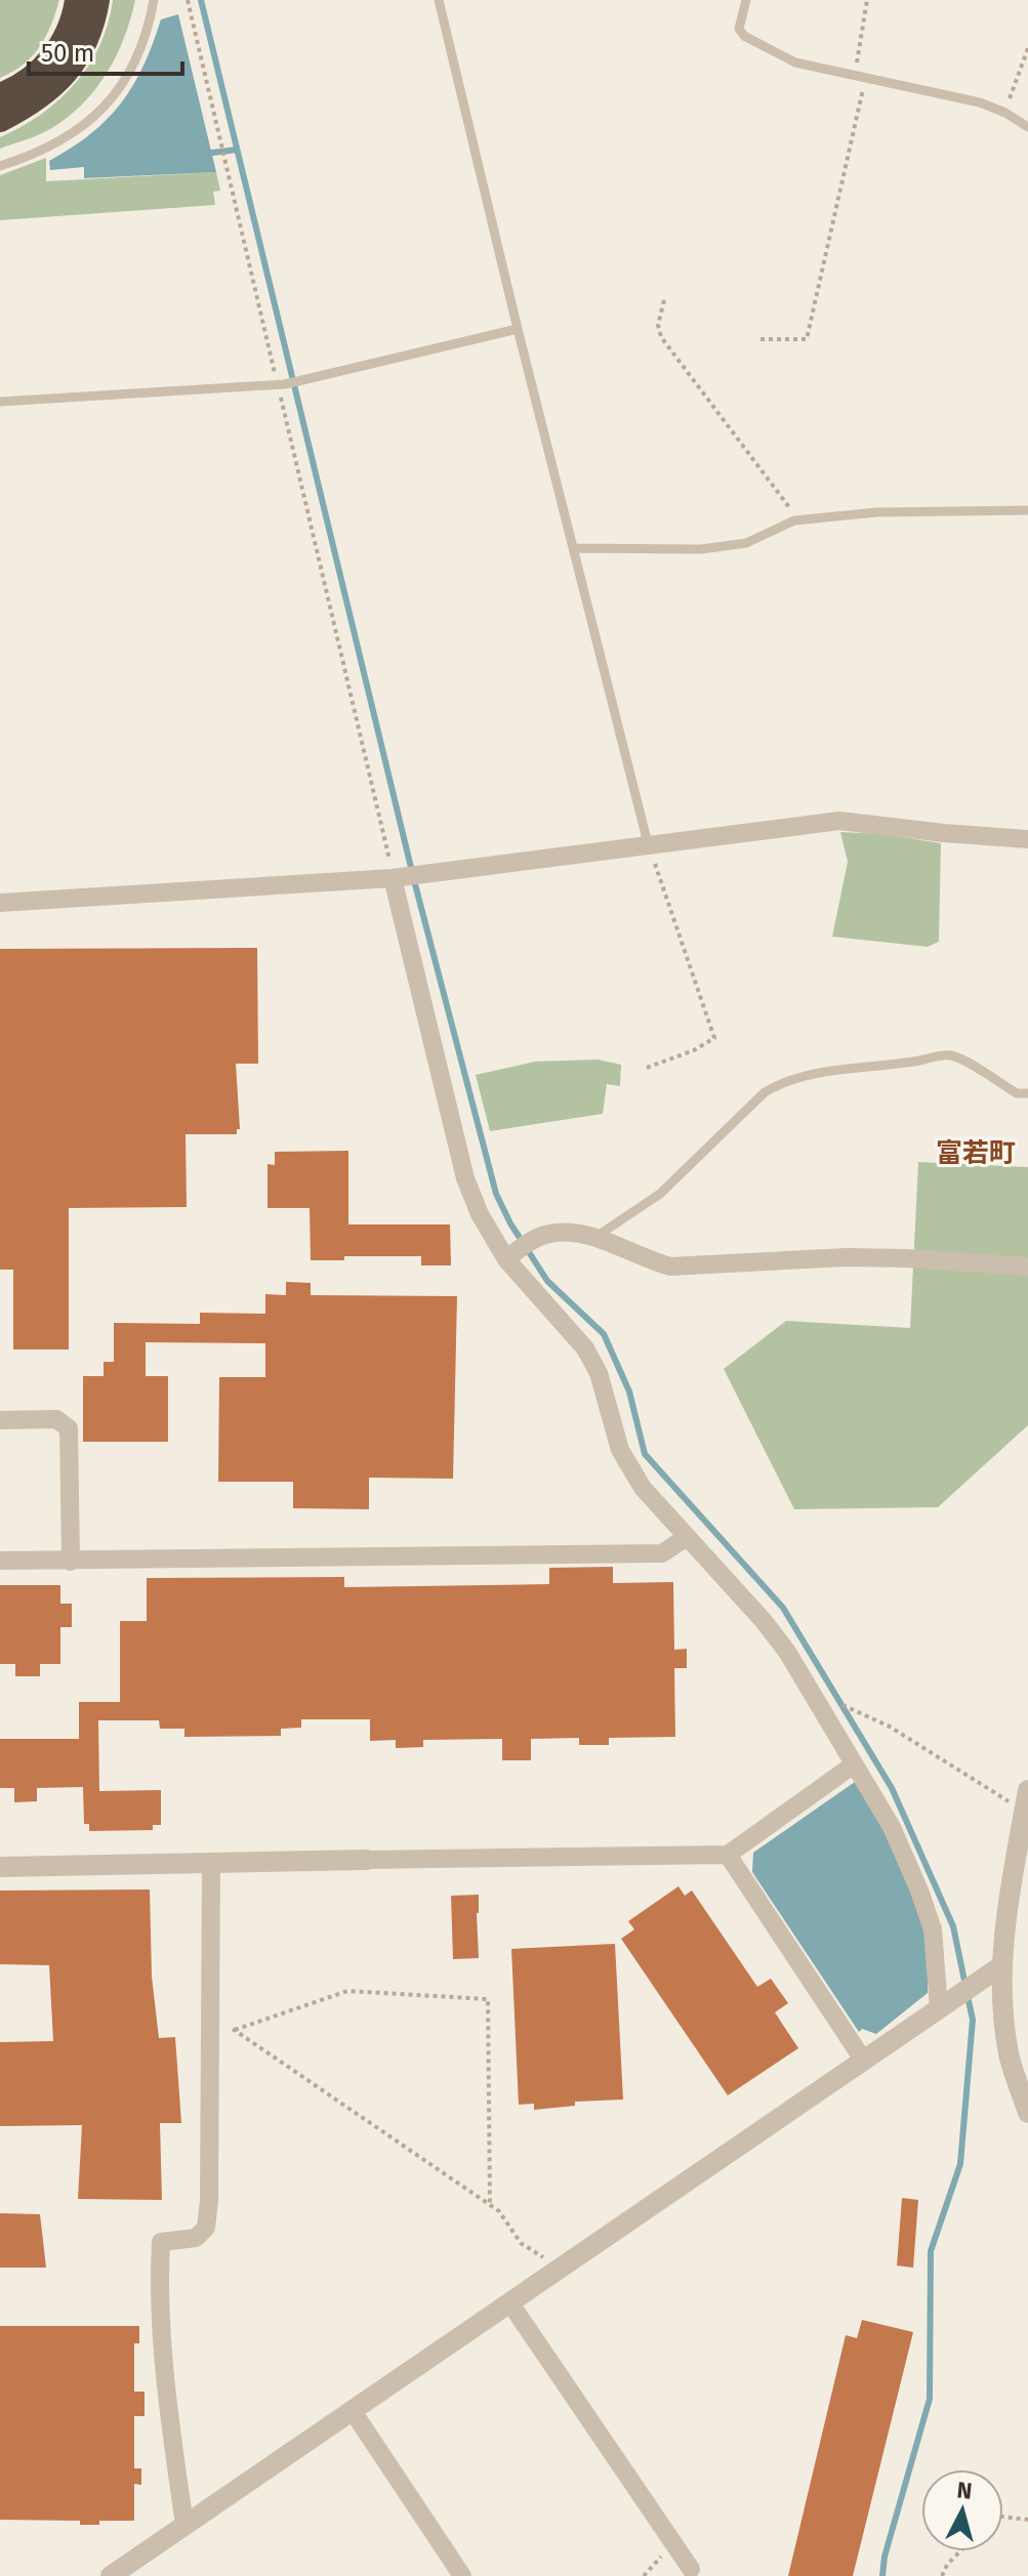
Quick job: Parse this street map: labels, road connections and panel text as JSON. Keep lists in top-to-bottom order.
{
  "districts": ["富若町"],
  "scale_bar": "50 m",
  "north": "top"
}
